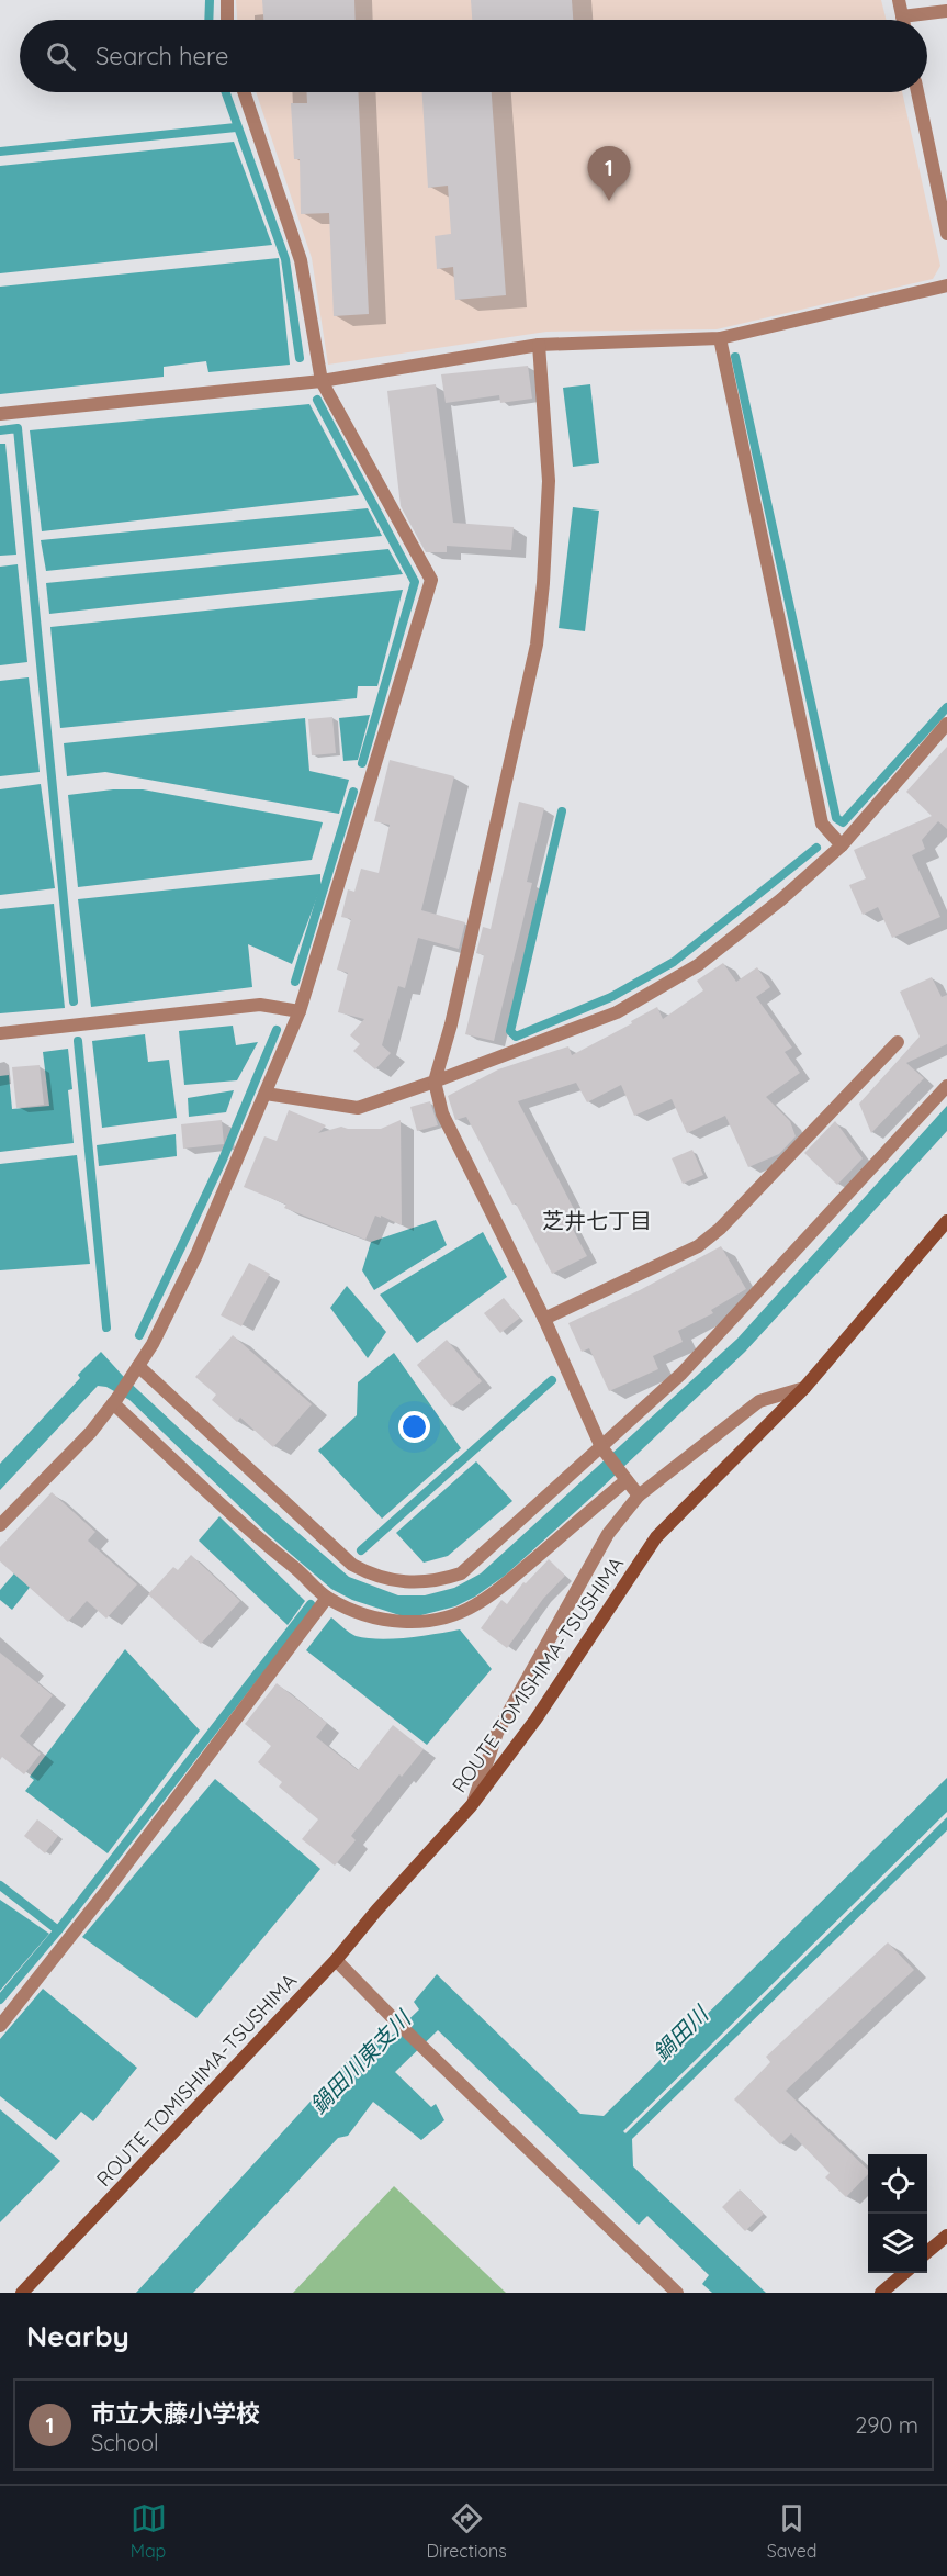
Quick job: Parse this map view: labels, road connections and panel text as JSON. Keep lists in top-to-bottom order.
{
  "streets": {
    "main road": ["ROUTE TOMISHIMA-TSUSHIMA"]
  },
  "districts": ["芝井七丁目"],
  "water": ["鍋田川", "鍋田川東支川"],
  "page": {
    "search": "Search here",
    "pins": "1",
    "heading": "Nearby",
    "list": [
      {
        "mark": "1",
        "name": "市立大藤小学校",
        "note": "School",
        "value": "290 m"
      }
    ],
    "nav": ["Map", "Directions", "Saved"]
  }
}
